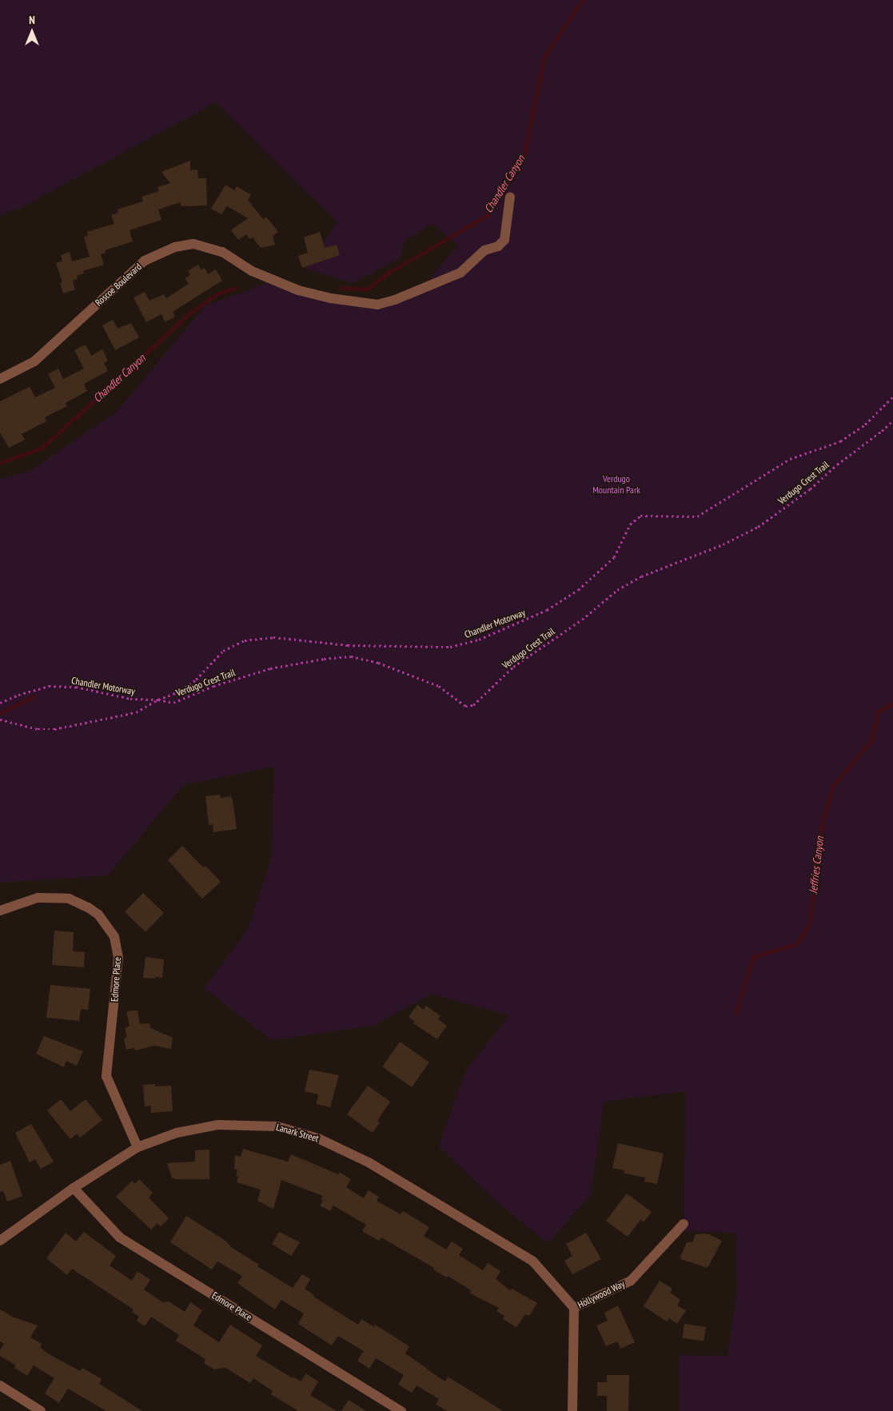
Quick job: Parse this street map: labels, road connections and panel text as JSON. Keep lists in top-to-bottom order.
{
  "streets": {
    "street": [
      "Roscoe Boulevard",
      "Edmore Place",
      "Lanark Street",
      "Hollywood Way"
    ],
    "path": ["Verdugo Crest Trail", "Chandler Motorway"]
  },
  "crossings": [
    ["Verdugo Crest Trail", "Chandler Motorway"],
    ["Edmore Place", "Lanark Street"],
    ["Lanark Street", "Hollywood Way"]
  ],
  "water": ["Chandler Canyon", "Jeffries Canyon"],
  "parks": ["Verdugo Mountain Park"],
  "north": "top"
}
